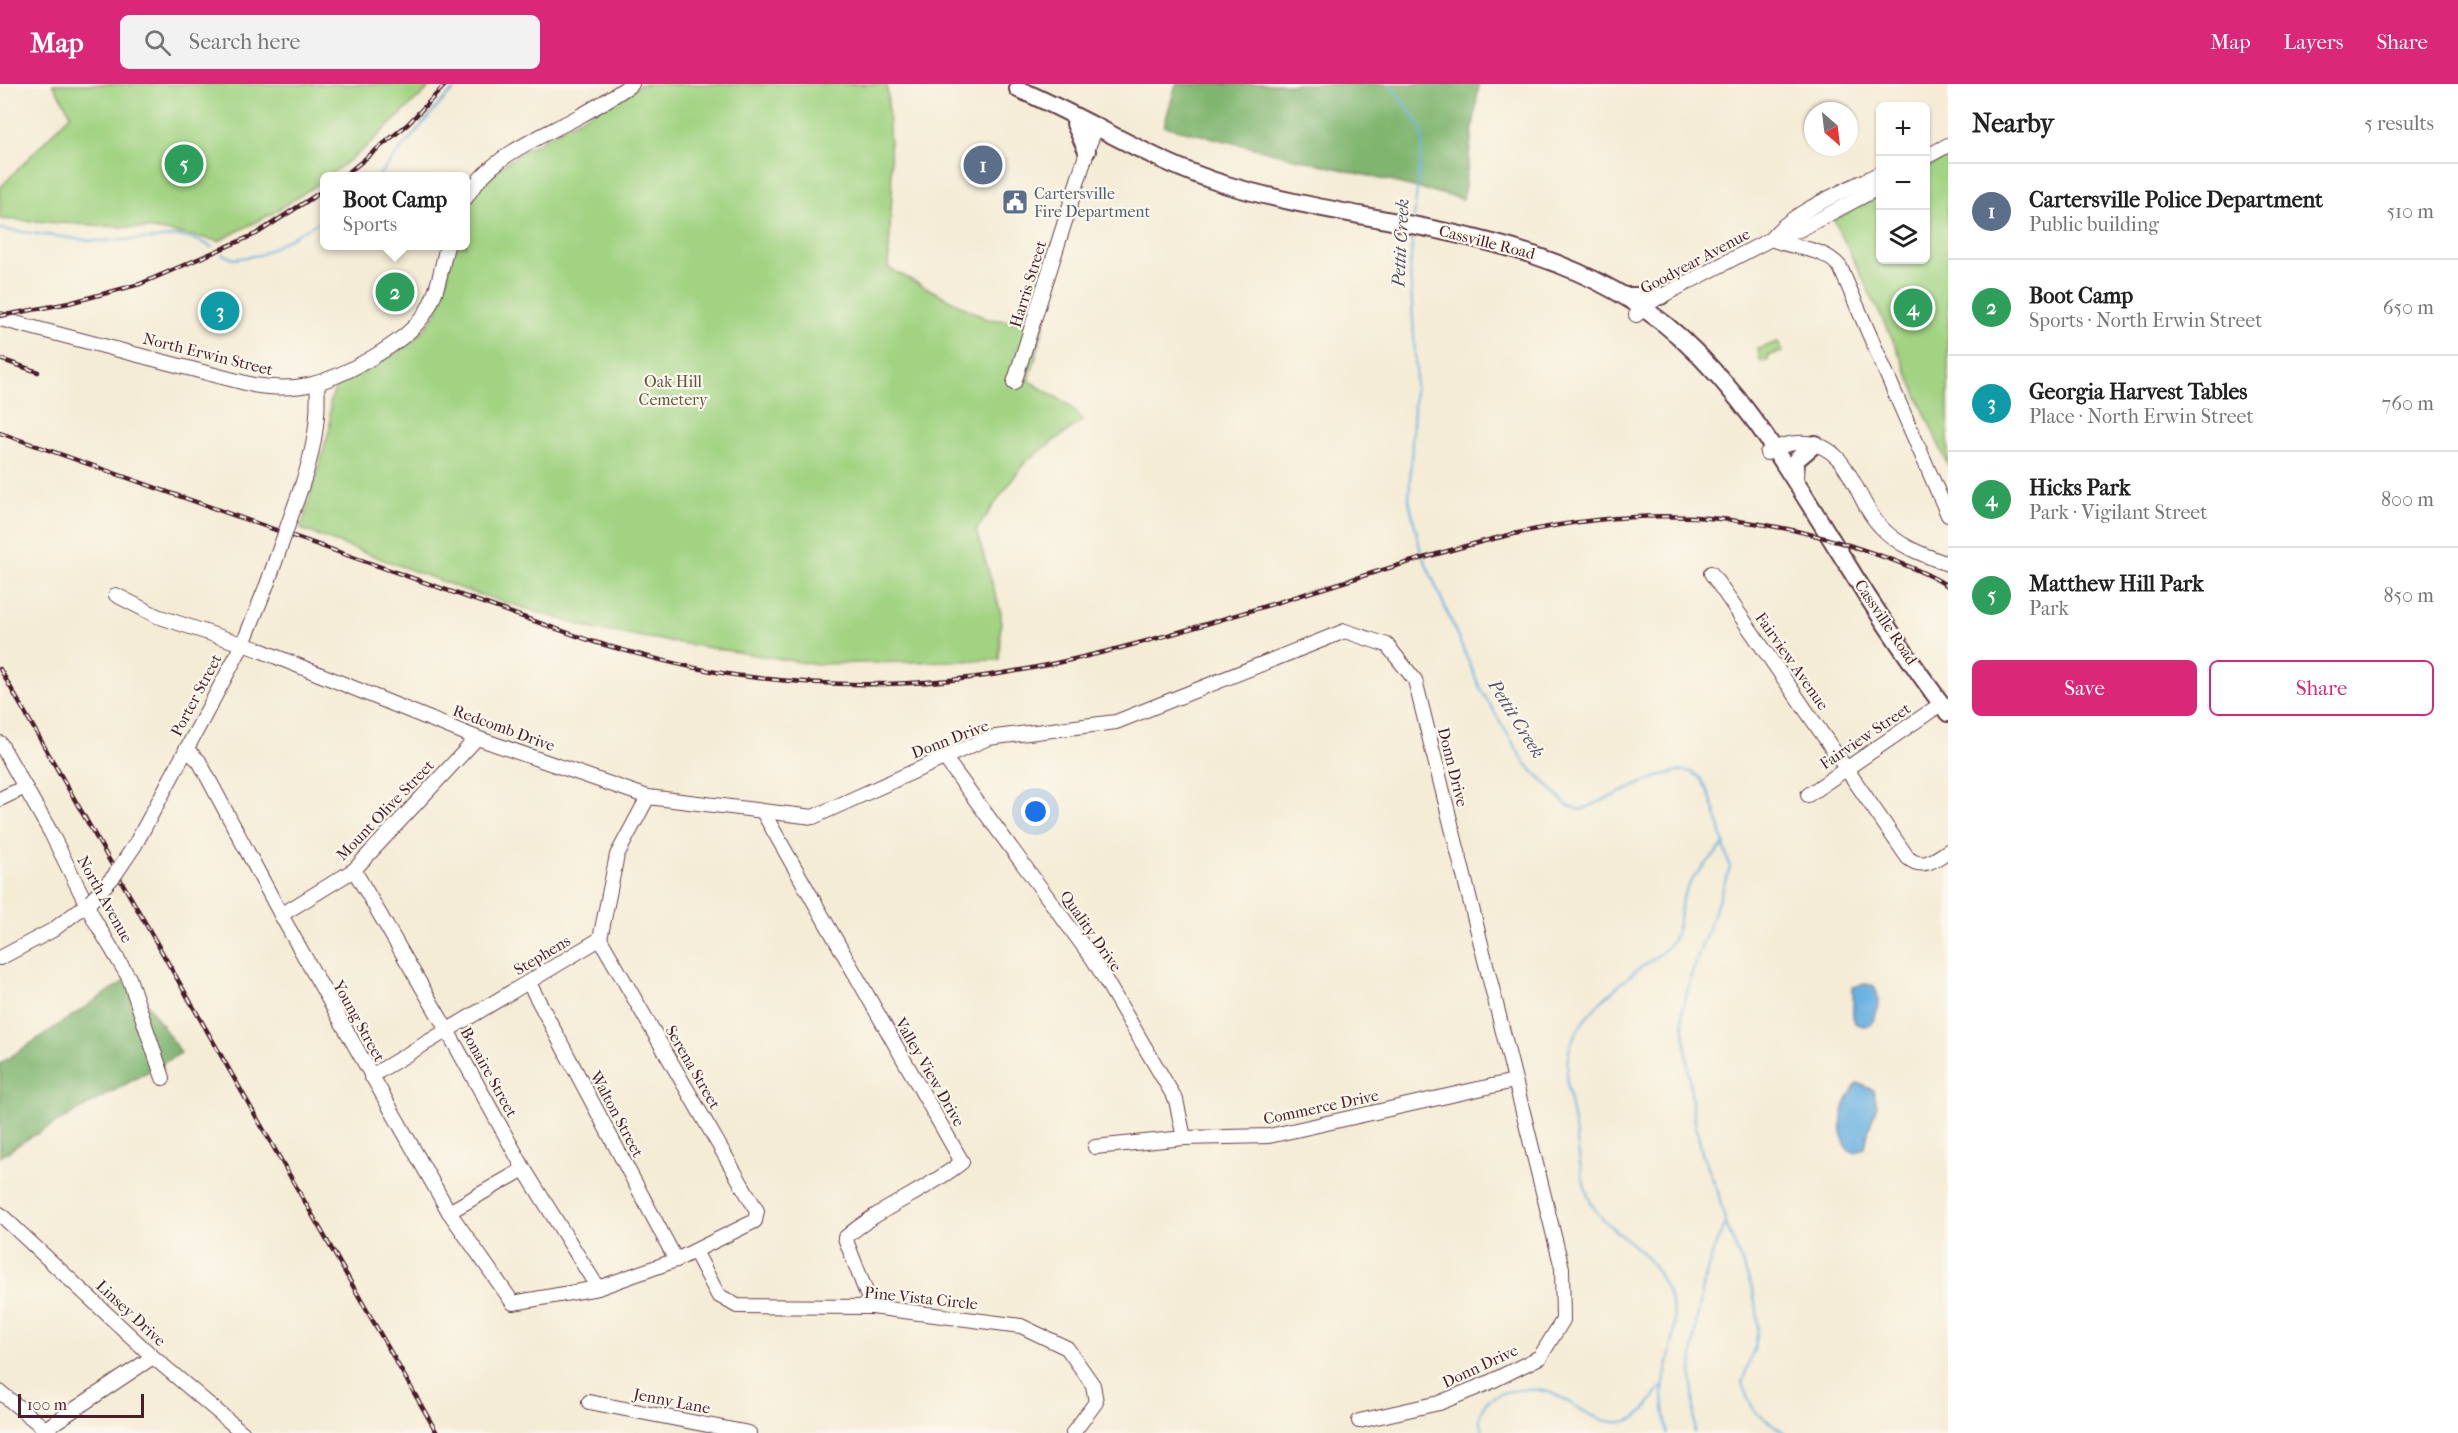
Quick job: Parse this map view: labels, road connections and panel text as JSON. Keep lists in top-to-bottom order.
{
  "streets": {
    "main road": ["Cassville Road"],
    "street": [
      "Goodyear Avenue",
      "Harris Street",
      "North Erwin Street",
      "Fairview Avenue",
      "Porter Street",
      "Redcomb Drive",
      "Fairview Street",
      "Donn Drive",
      "Mount Olive Street",
      "North Avenue",
      "Quality Drive",
      "Stephens",
      "Young Street",
      "Serena Street",
      "Bonaire Street",
      "Valley View Drive",
      "Commerce Drive",
      "Walton Street",
      "Pine Vista Circle",
      "Linsey Drive",
      "Jenny Lane"
    ]
  },
  "crossings": [
    ["Cassville Road", "Goodyear Avenue"],
    ["Cassville Road", "Harris Street"],
    ["Cassville Road", "Fairview Street"],
    ["North Erwin Street", "Porter Street"],
    ["Fairview Avenue", "Fairview Street"],
    ["Porter Street", "Redcomb Drive"],
    ["Porter Street", "North Avenue"],
    ["Porter Street", "Young Street"],
    ["Redcomb Drive", "Donn Drive"],
    ["Redcomb Drive", "Mount Olive Street"],
    ["Redcomb Drive", "Valley View Drive"],
    ["Donn Drive", "Quality Drive"],
    ["Donn Drive", "Valley View Drive"],
    ["Donn Drive", "Commerce Drive"],
    ["Mount Olive Street", "Young Street"],
    ["Mount Olive Street", "Bonaire Street"],
    ["Quality Drive", "Commerce Drive"],
    ["Stephens", "Young Street"],
    ["Stephens", "Serena Street"],
    ["Stephens", "Bonaire Street"],
    ["Stephens", "Walton Street"],
    ["Young Street", "Bonaire Street"],
    ["Serena Street", "Pine Vista Circle"],
    ["Valley View Drive", "Pine Vista Circle"]
  ],
  "water": ["Pettit Creek"],
  "parks": ["Oak Hill Cemetery"],
  "places": {
    "public building": ["Cartersville Fire Department"]
  },
  "scale_bar": "100 m",
  "north": "bottom right",
  "page": {
    "header": "Map",
    "search": "Search here",
    "nav": ["Map", "Layers", "Share"],
    "heading": ["Nearby", "5 results"],
    "map_buttons": ["+", "−"],
    "pins": [
      "5",
      "1",
      "2",
      "4",
      "3"
    ],
    "list": [
      {
        "mark": "1",
        "name": "Cartersville Police Department",
        "note": "Public building",
        "value": "510 m"
      },
      {
        "mark": "2",
        "name": "Boot Camp",
        "note": "Sports · North Erwin Street",
        "value": "650 m"
      },
      {
        "mark": "3",
        "name": "Georgia Harvest Tables",
        "note": "Place · North Erwin Street",
        "value": "760 m"
      },
      {
        "mark": "4",
        "name": "Hicks Park",
        "note": "Park · Vigilant Street",
        "value": "800 m"
      },
      {
        "mark": "5",
        "name": "Matthew Hill Park",
        "note": "Park",
        "value": "850 m"
      }
    ],
    "popup": ["Boot Camp", "Sports"],
    "buttons": ["Save", "Share"],
    "scale": "100 m"
  }
}
